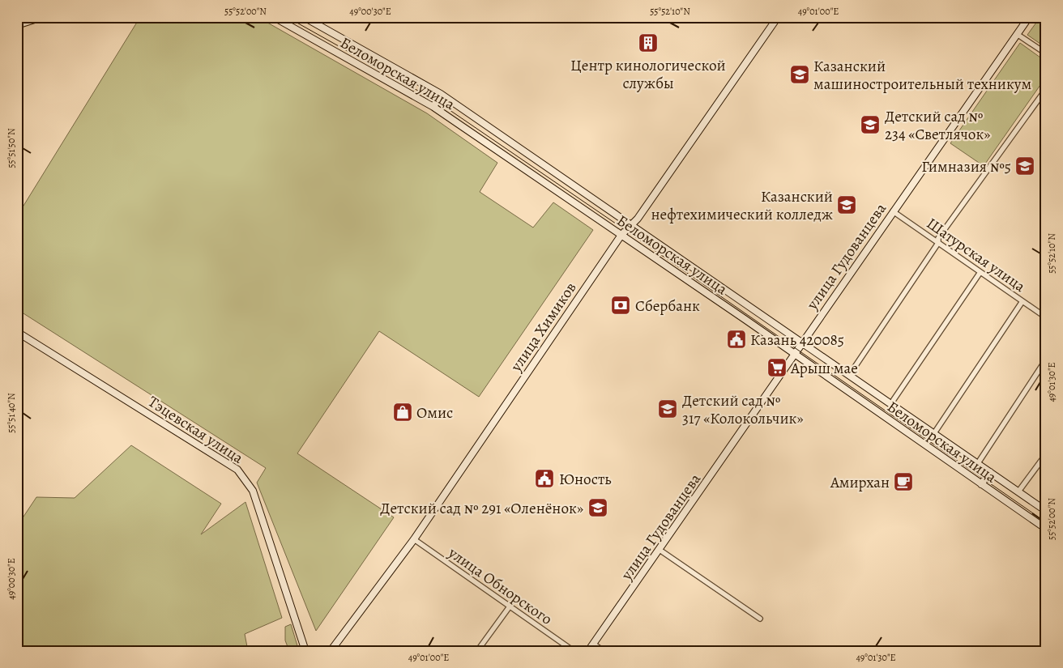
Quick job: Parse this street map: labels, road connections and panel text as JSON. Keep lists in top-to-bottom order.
{
  "streets": {
    "main road": [
      "Беломорская улица",
      "улица Гудованцева",
      "улица Химиков",
      "Тэцевская улица"
    ],
    "street": ["Шатурская улица", "улица Обнорского"]
  },
  "crossings": [
    ["Беломорская улица", "улица Гудованцева"],
    ["Беломорская улица", "улица Химиков"],
    ["Шатурская улица", "улица Гудованцева"],
    ["улица Химиков", "улица Обнорского"]
  ],
  "places": {
    "building": ["Центр кинологической службы"],
    "school or university": [
      "Казанский машиностроительный техникум",
      "Детский сад № 234 «Светлячок»",
      "Гимназия №5",
      "Казанский нефтехимический колледж",
      "Детский сад № 317 «Колокольчик»",
      "Детский сад № 291 «Оленёнок»"
    ],
    "bank": ["Сбербанк"],
    "public building": ["Казань 420085", "Юность"],
    "supermarket": ["Арыш мае"],
    "shop": ["Омис"],
    "cafe": ["Амирхан"]
  },
  "coordinates": [
    "55°52'00\"N",
    "49°00'30\"E",
    "55°52'10\"N",
    "49°01'00\"E",
    "55°51'50\"N",
    "49°01'30\"E",
    "55°51'40\"N"
  ]
}
